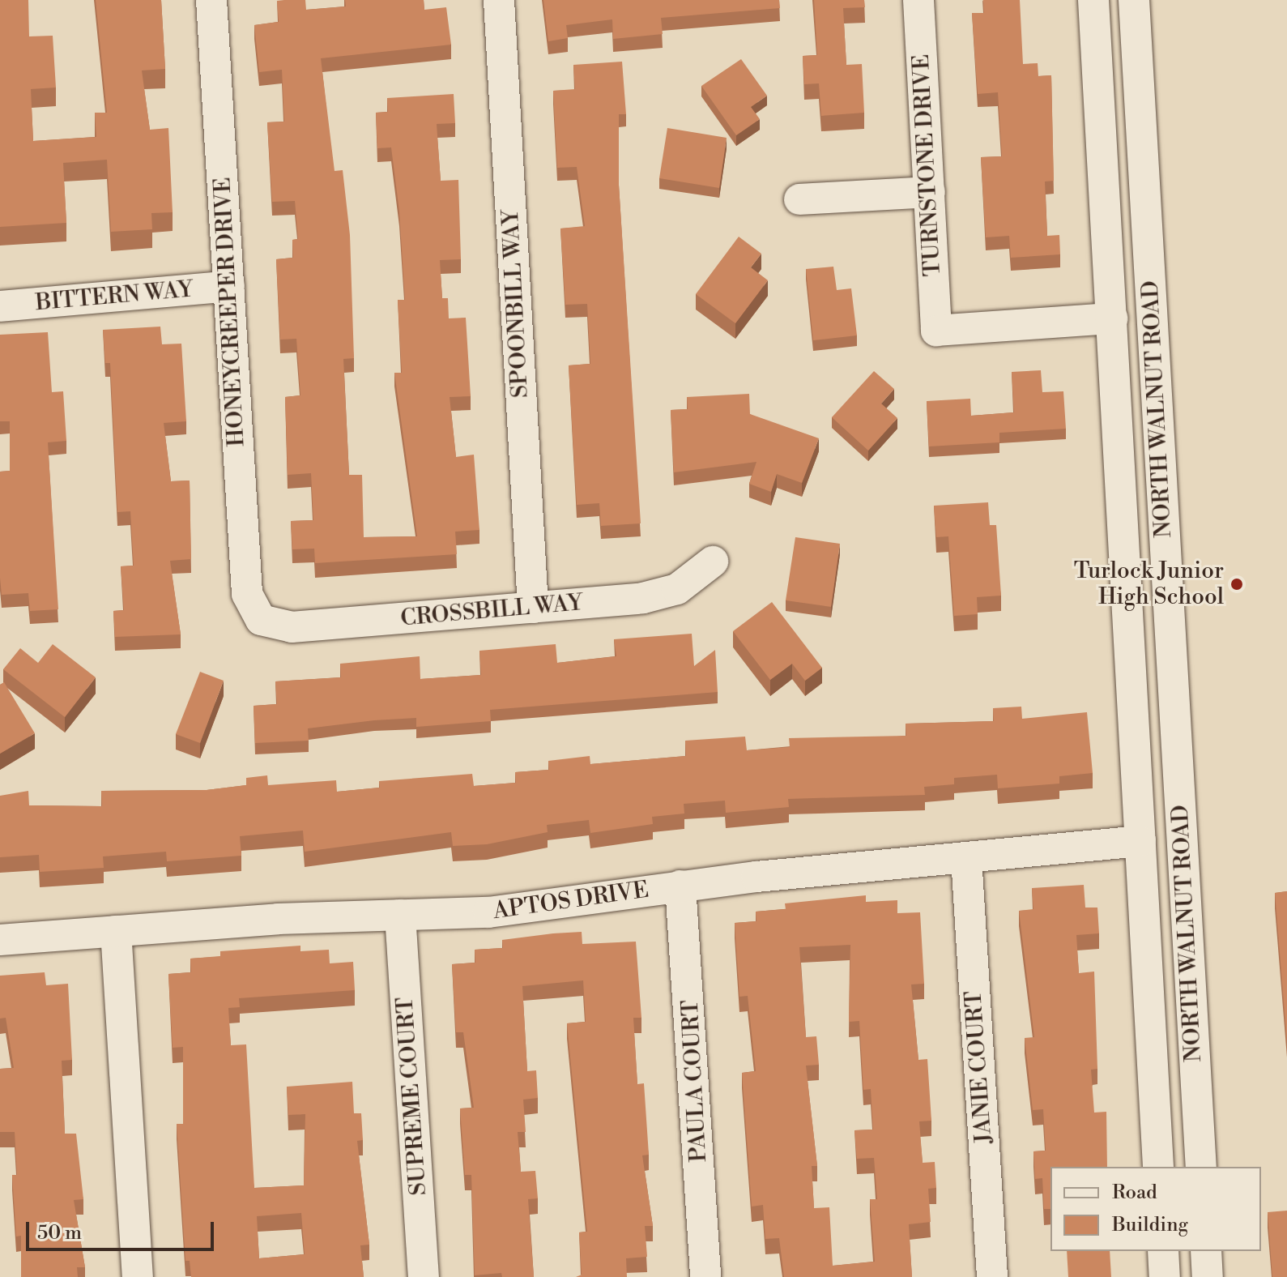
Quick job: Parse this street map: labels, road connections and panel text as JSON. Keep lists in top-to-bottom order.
{
  "streets": {
    "street": [
      "TURNSTONE DRIVE",
      "BITTERN WAY",
      "SPOONBILL WAY",
      "HONEYCREEPER DRIVE",
      "NORTH WALNUT ROAD",
      "CROSSBILL WAY",
      "APTOS DRIVE",
      "JANIE COURT",
      "PAULA COURT",
      "SUPREME COURT"
    ]
  },
  "crossings": [
    ["TURNSTONE DRIVE", "NORTH WALNUT ROAD"],
    ["BITTERN WAY", "HONEYCREEPER DRIVE"],
    ["SPOONBILL WAY", "CROSSBILL WAY"],
    ["HONEYCREEPER DRIVE", "CROSSBILL WAY"],
    ["NORTH WALNUT ROAD", "APTOS DRIVE"],
    ["APTOS DRIVE", "JANIE COURT"],
    ["APTOS DRIVE", "PAULA COURT"],
    ["APTOS DRIVE", "SUPREME COURT"]
  ],
  "places": ["Turlock Junior High School"],
  "legend": ["Road", "Building"],
  "scale_bar": "50 m"
}
